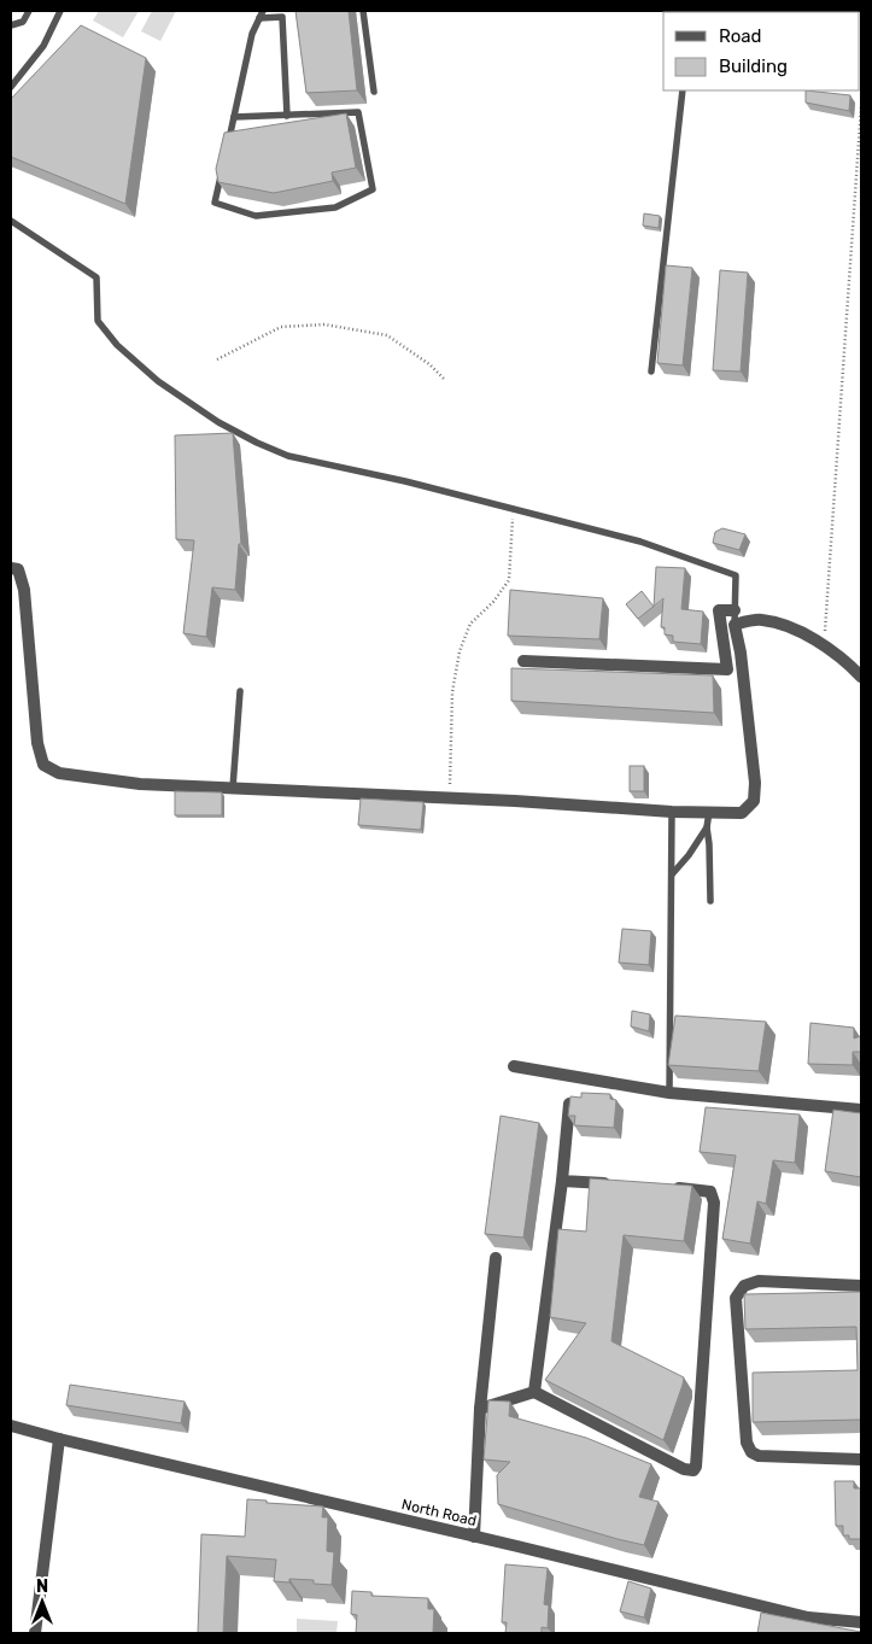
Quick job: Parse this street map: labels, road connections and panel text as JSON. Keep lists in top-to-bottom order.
{
  "streets": {
    "street": ["North Road"]
  },
  "legend": ["Road", "Building"],
  "north": "top"
}
